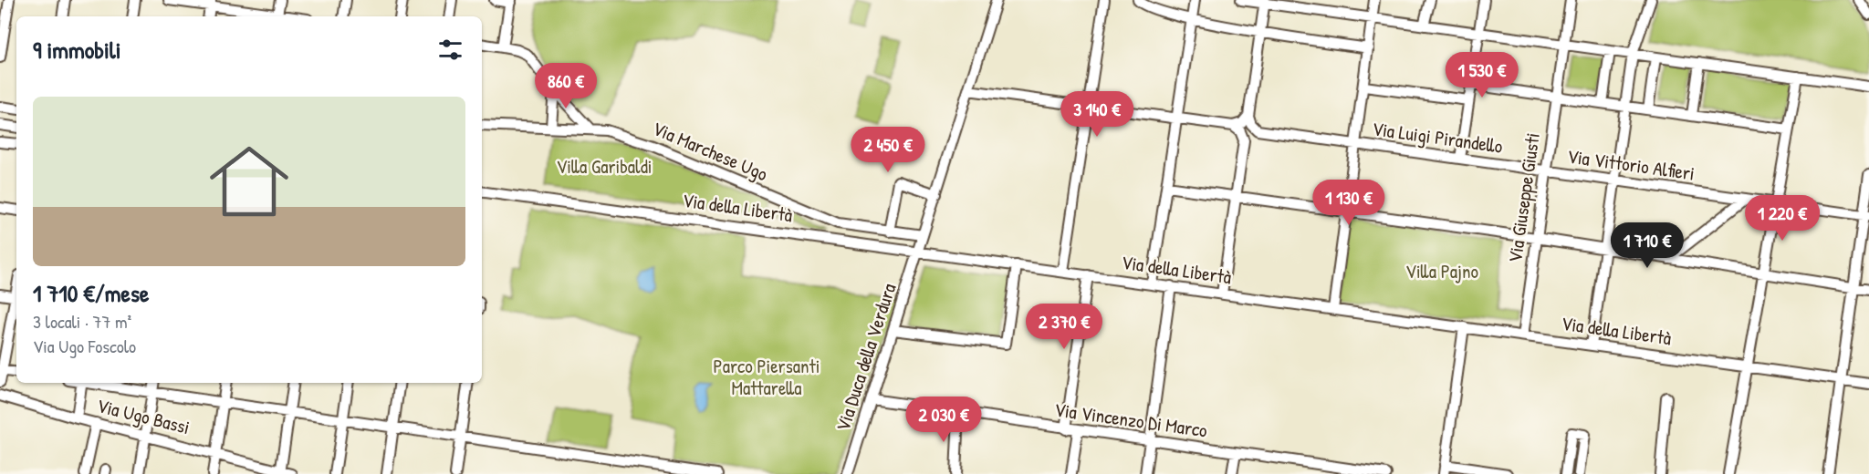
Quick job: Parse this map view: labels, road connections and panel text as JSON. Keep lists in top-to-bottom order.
{
  "streets": {
    "street": [
      "Via Luigi Pirandello",
      "Via Marchese Ugo",
      "Via Vittorio Alfieri",
      "Via Giuseppe Giusti",
      "Via della Libertà",
      "Via Duca della Verdura",
      "Via Ugo Bassi",
      "Via Vincenzo Di Marco"
    ]
  },
  "crossings": [
    ["Via Luigi Pirandello", "Via Vittorio Alfieri"],
    ["Via Luigi Pirandello", "Via Giuseppe Giusti"],
    ["Via Marchese Ugo", "Via Duca della Verdura"],
    ["Via Vittorio Alfieri", "Via Giuseppe Giusti"],
    ["Via Giuseppe Giusti", "Via della Libertà"],
    ["Via della Libertà", "Via Duca della Verdura"],
    ["Via Duca della Verdura", "Via Vincenzo Di Marco"]
  ],
  "parks": ["Villa Garibaldi", "Villa Pajno", "Parco Piersanti Mattarella"],
  "page": {
    "heading": "9 immobili",
    "price": [
      "1 530 €",
      "860 €",
      "3 140 €",
      "2 450 €",
      "1 130 €",
      "1 220 €",
      "1 710 €",
      "2 370 €",
      "2 030 €"
    ],
    "list": [
      {
        "name": "1 710 €/mese",
        "note": "3 locali · 77 m² · Via Ugo Foscolo"
      }
    ]
  }
}
